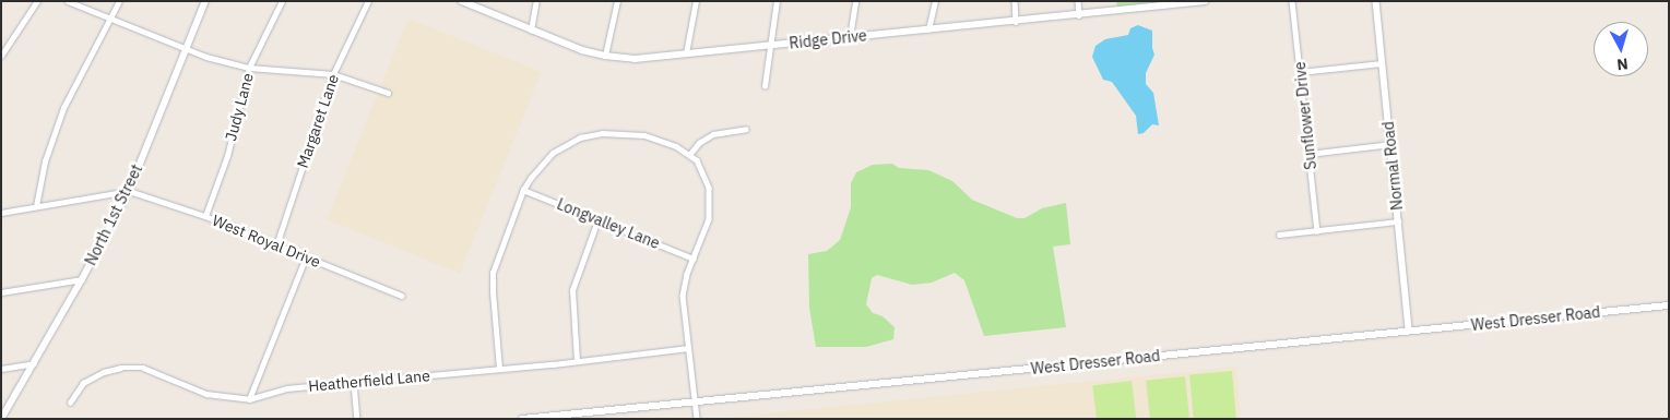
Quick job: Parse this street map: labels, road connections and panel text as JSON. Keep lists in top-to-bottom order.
{
  "streets": {
    "street": [
      "Ridge Drive",
      "Judy Lane",
      "Sunflower Drive",
      "Margaret Lane",
      "Normal Road",
      "North 1st Street",
      "Longvalley Lane",
      "West Royal Drive",
      "West Dresser Road",
      "Heatherfield Lane"
    ]
  },
  "crossings": [
    ["Judy Lane", "West Royal Drive"],
    ["Margaret Lane", "West Royal Drive"],
    ["Normal Road", "West Dresser Road"],
    ["North 1st Street", "West Royal Drive"]
  ],
  "north": "bottom"
}
